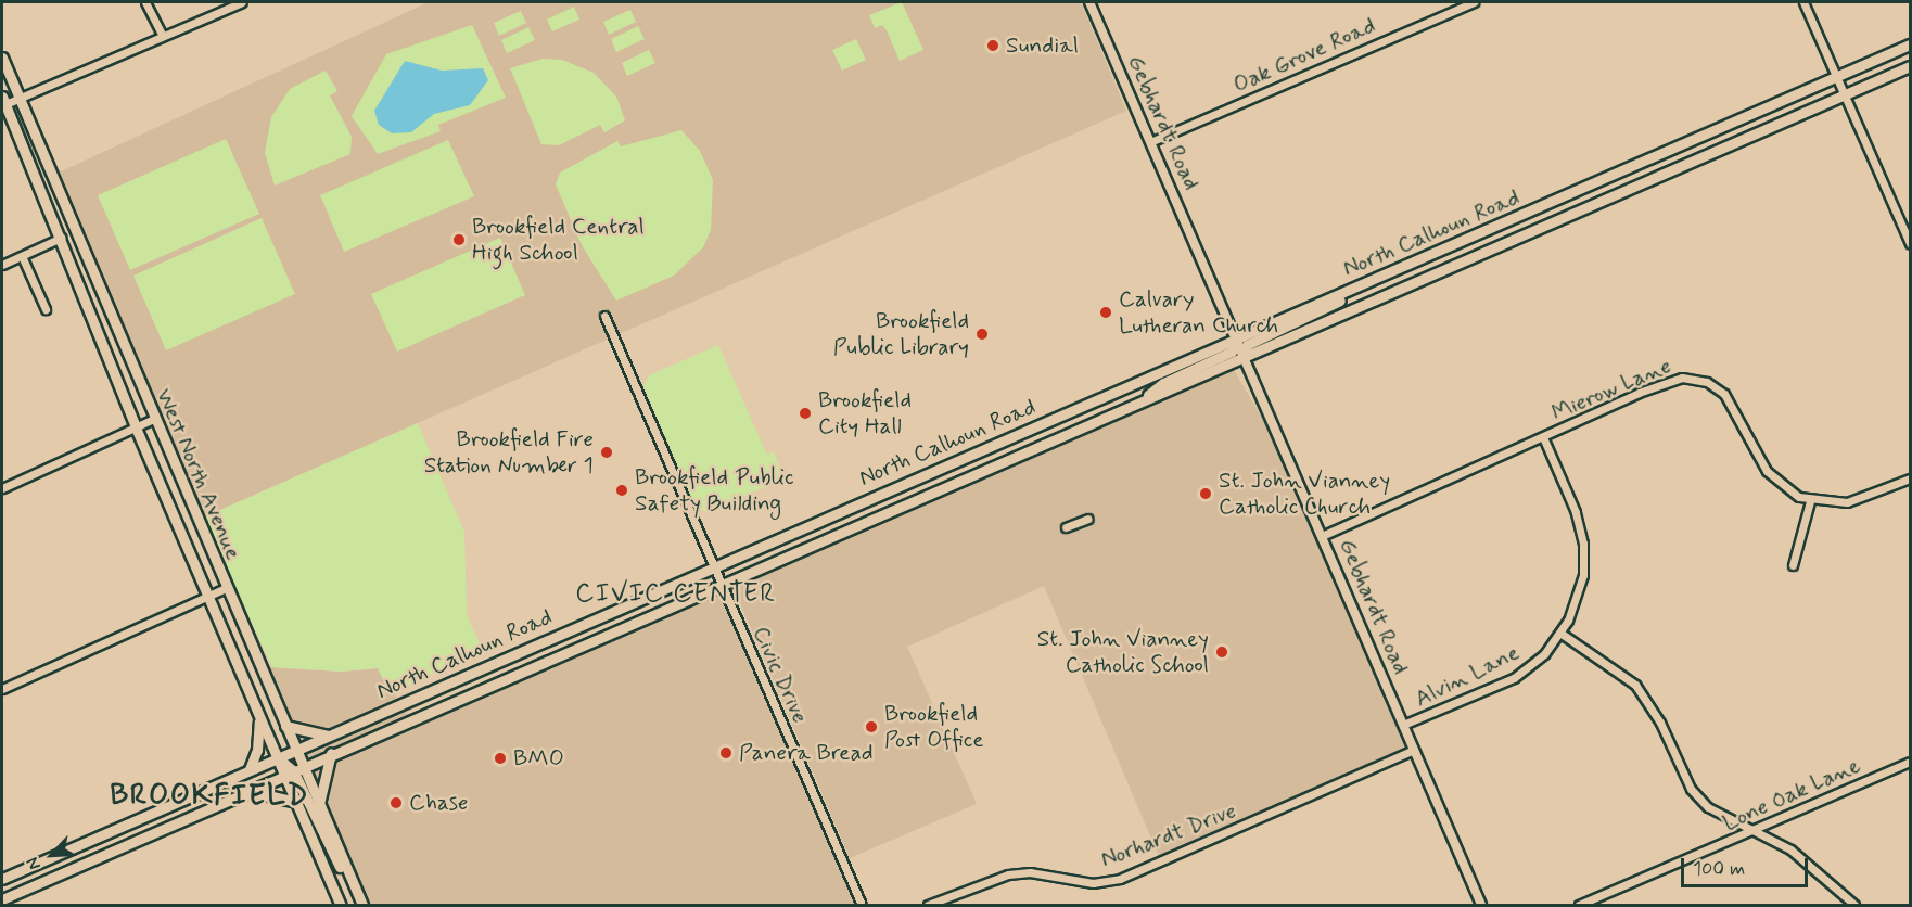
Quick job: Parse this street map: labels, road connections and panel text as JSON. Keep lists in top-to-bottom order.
{
  "streets": {
    "main road": ["North Calhoun Road", "West North Avenue"],
    "street": [
      "Oak Grove Road",
      "Gebhardt Road",
      "Mierow Lane",
      "Civic Drive",
      "Alvin Lane",
      "Lone Oak Lane",
      "Norhardt Drive"
    ]
  },
  "crossings": [
    ["Oak Grove Road", "Gebhardt Road"],
    ["Gebhardt Road", "North Calhoun Road"],
    ["Gebhardt Road", "Mierow Lane"],
    ["Gebhardt Road", "Alvin Lane"],
    ["Gebhardt Road", "Norhardt Drive"],
    ["North Calhoun Road", "West North Avenue"],
    ["North Calhoun Road", "Civic Drive"],
    ["Mierow Lane", "Alvin Lane"]
  ],
  "districts": ["CIVIC CENTER", "BROOKFIELD"],
  "places": [
    "Sundial",
    "Brookfield Central High School",
    "Calvary Lutheran Church",
    "Brookfield Public Library",
    "Brookfield City Hall",
    "Brookfield Fire Station Number 1",
    "Brookfield Public Safety Building",
    "St. John Vianney Catholic Church",
    "St. John Vianney Catholic School",
    "Brookfield Post Office",
    "Panera Bread",
    "BMO",
    "Chase"
  ],
  "scale_bar": "100 m",
  "north": "bottom left"
}
